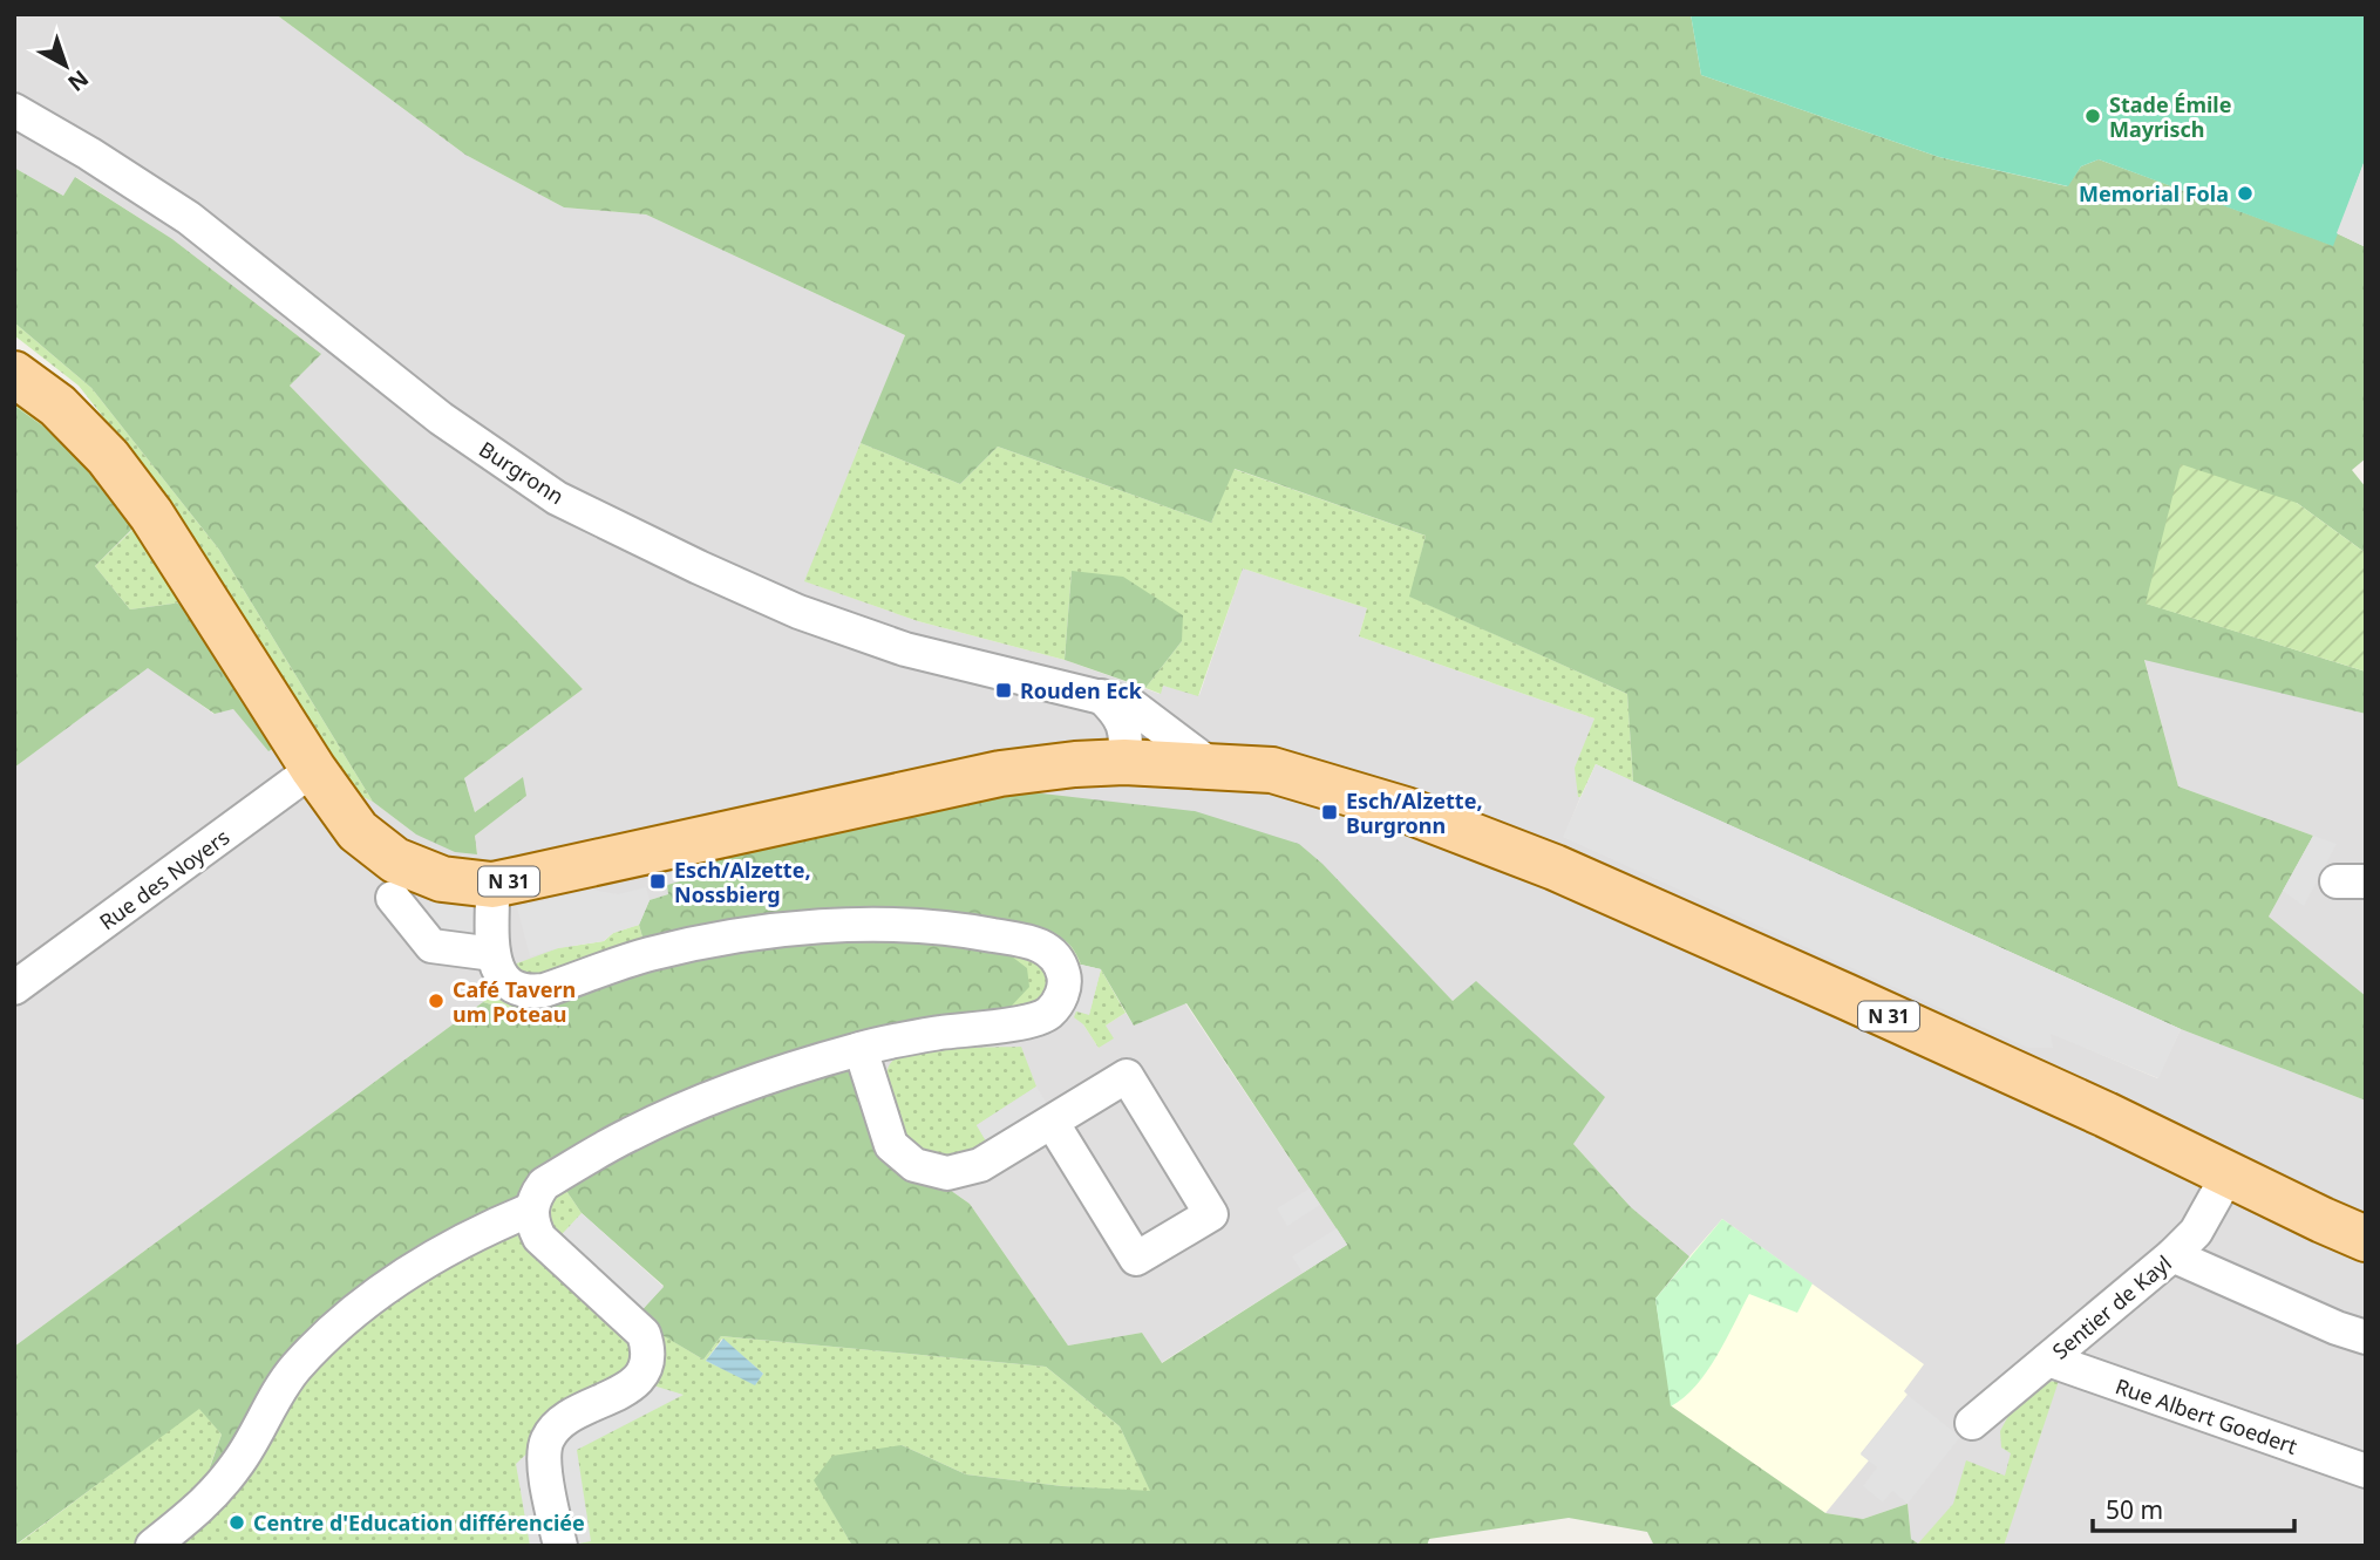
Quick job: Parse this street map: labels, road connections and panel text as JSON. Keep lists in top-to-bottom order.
{
  "streets": {
    "main road": ["N 31"],
    "street": [
      "Burgronn",
      "Rue des Noyers",
      "Sentier de Kayl",
      "Rue Albert Goedert"
    ]
  },
  "crossings": [
    ["Burgronn", "N 31"],
    ["Rue des Noyers", "N 31"],
    ["N 31", "Sentier de Kayl"],
    ["Sentier de Kayl", "Rue Albert Goedert"]
  ],
  "places": {
    "other": [
      "Stade Émile Mayrisch",
      "Memorial Fola",
      "Café Tavern um Poteau",
      "Centre d'Education différenciée"
    ],
    "transit": ["Rouden Eck", "Esch/Alzette, Burgronn", "Esch/Alzette, Nossbierg"]
  },
  "scale_bar": "50 m",
  "north": "bottom right"
}
